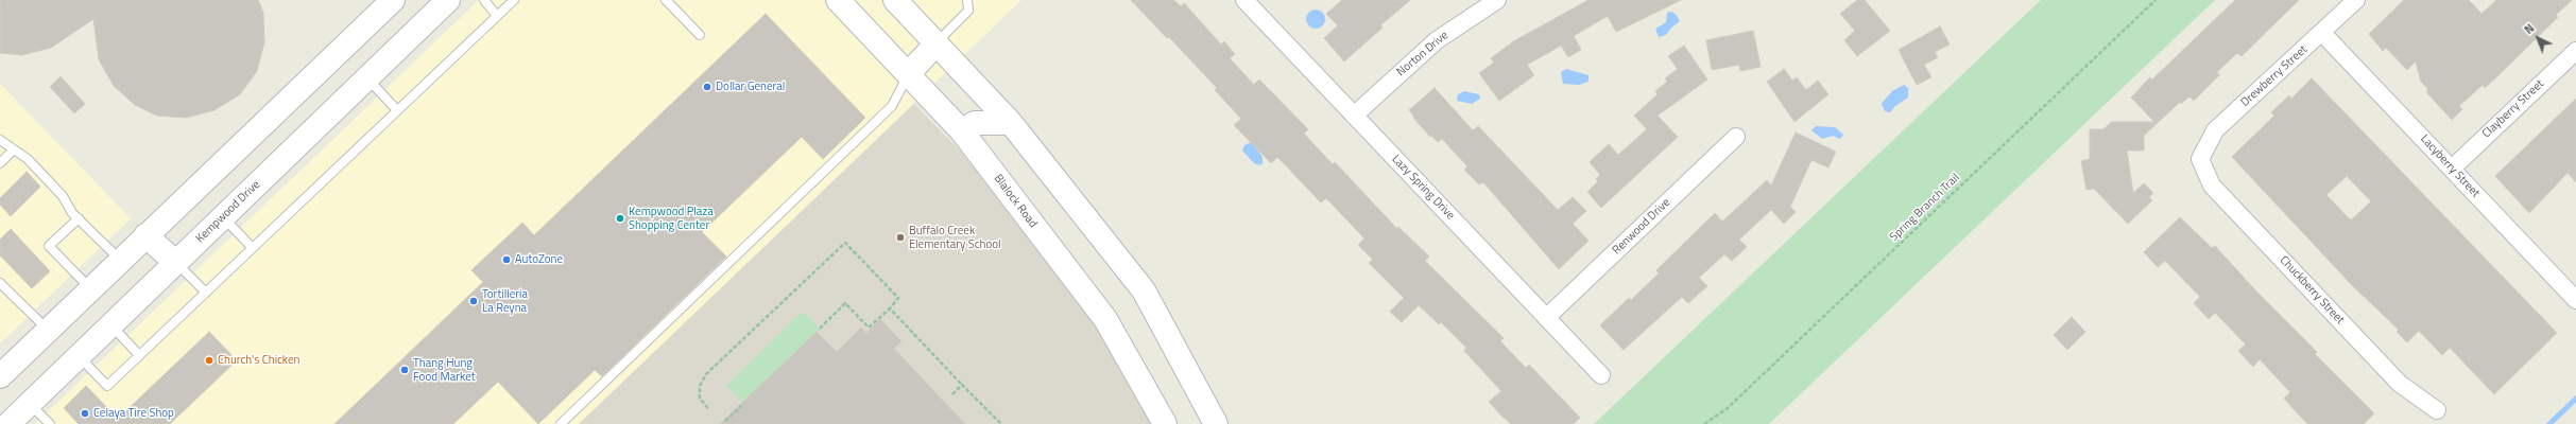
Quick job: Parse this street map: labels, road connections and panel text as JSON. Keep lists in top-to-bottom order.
{
  "streets": {
    "main road": ["Blalock Road", "Kempwood Drive"],
    "street": [
      "Norton Drive",
      "Drewberry Street",
      "Clayberry Street",
      "Lacyberry Street",
      "Lazy Spring Drive",
      "Renwood Drive",
      "Chuckberry Street"
    ],
    "path": ["Spring Branch Trail"]
  },
  "crossings": [
    ["Norton Drive", "Lazy Spring Drive"],
    ["Drewberry Street", "Lacyberry Street"],
    ["Drewberry Street", "Chuckberry Street"],
    ["Clayberry Street", "Lacyberry Street"],
    ["Lazy Spring Drive", "Renwood Drive"]
  ],
  "places": [
    "Dollar General",
    "Kempwood Plaza Shopping Center",
    "Buffalo Creek Elementary School",
    "AutoZone",
    "Tortilleria La Reyna",
    "Church's Chicken",
    "Thang Hung Food Market",
    "Celaya Tire Shop"
  ],
  "north": "top left"
}
